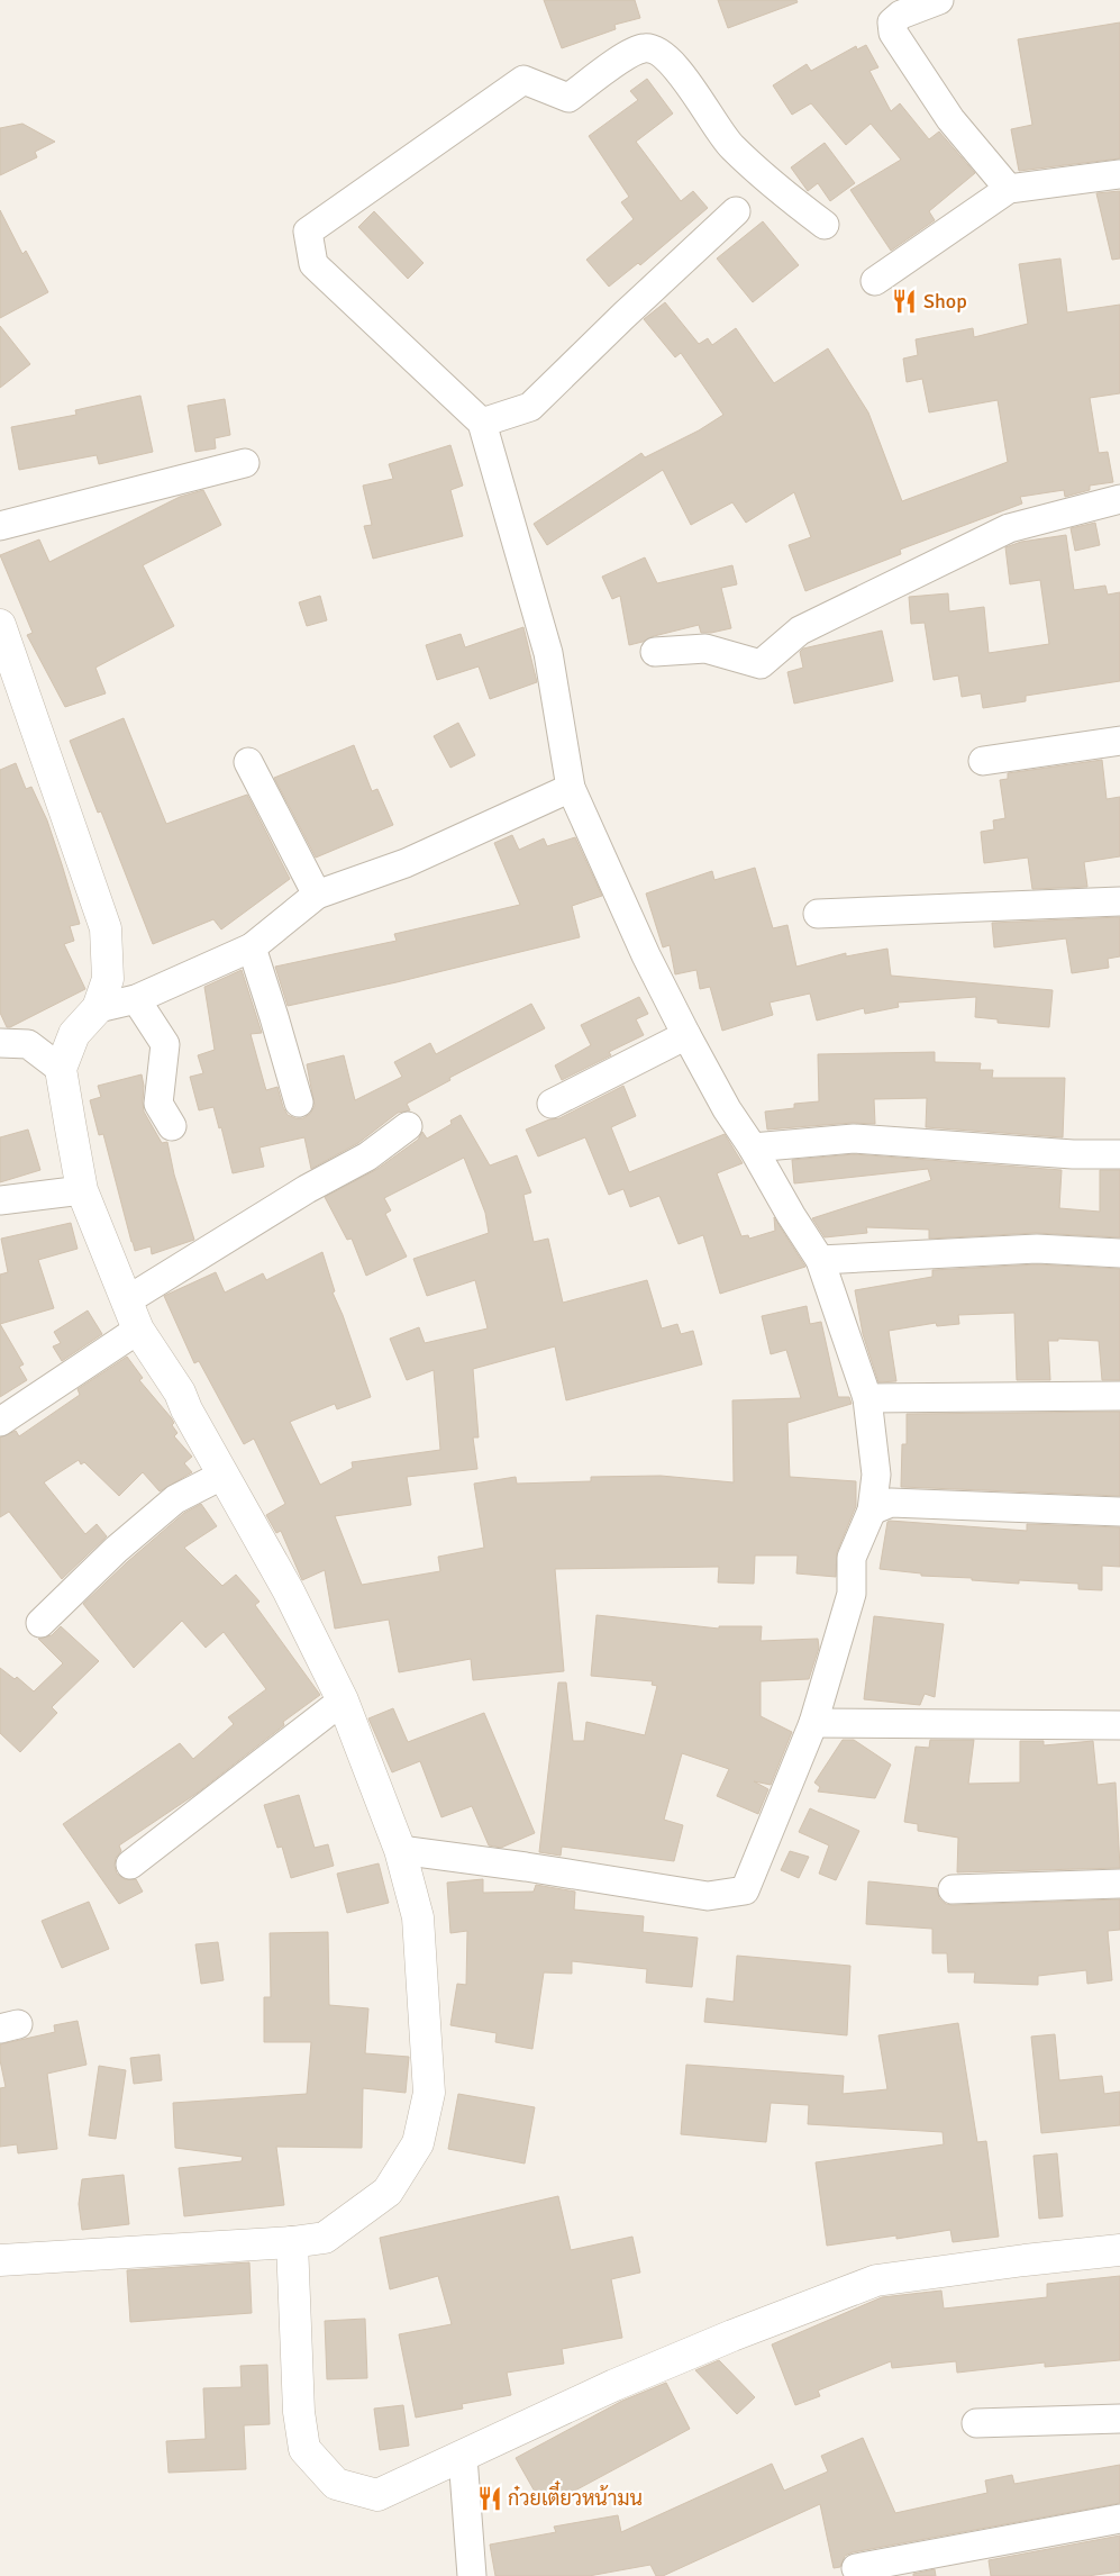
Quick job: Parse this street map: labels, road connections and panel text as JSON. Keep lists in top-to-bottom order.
{
  "places": {
    "restaurant": ["Shop", "ก๋วยเตี๋ยวหน้ามน"]
  }
}
